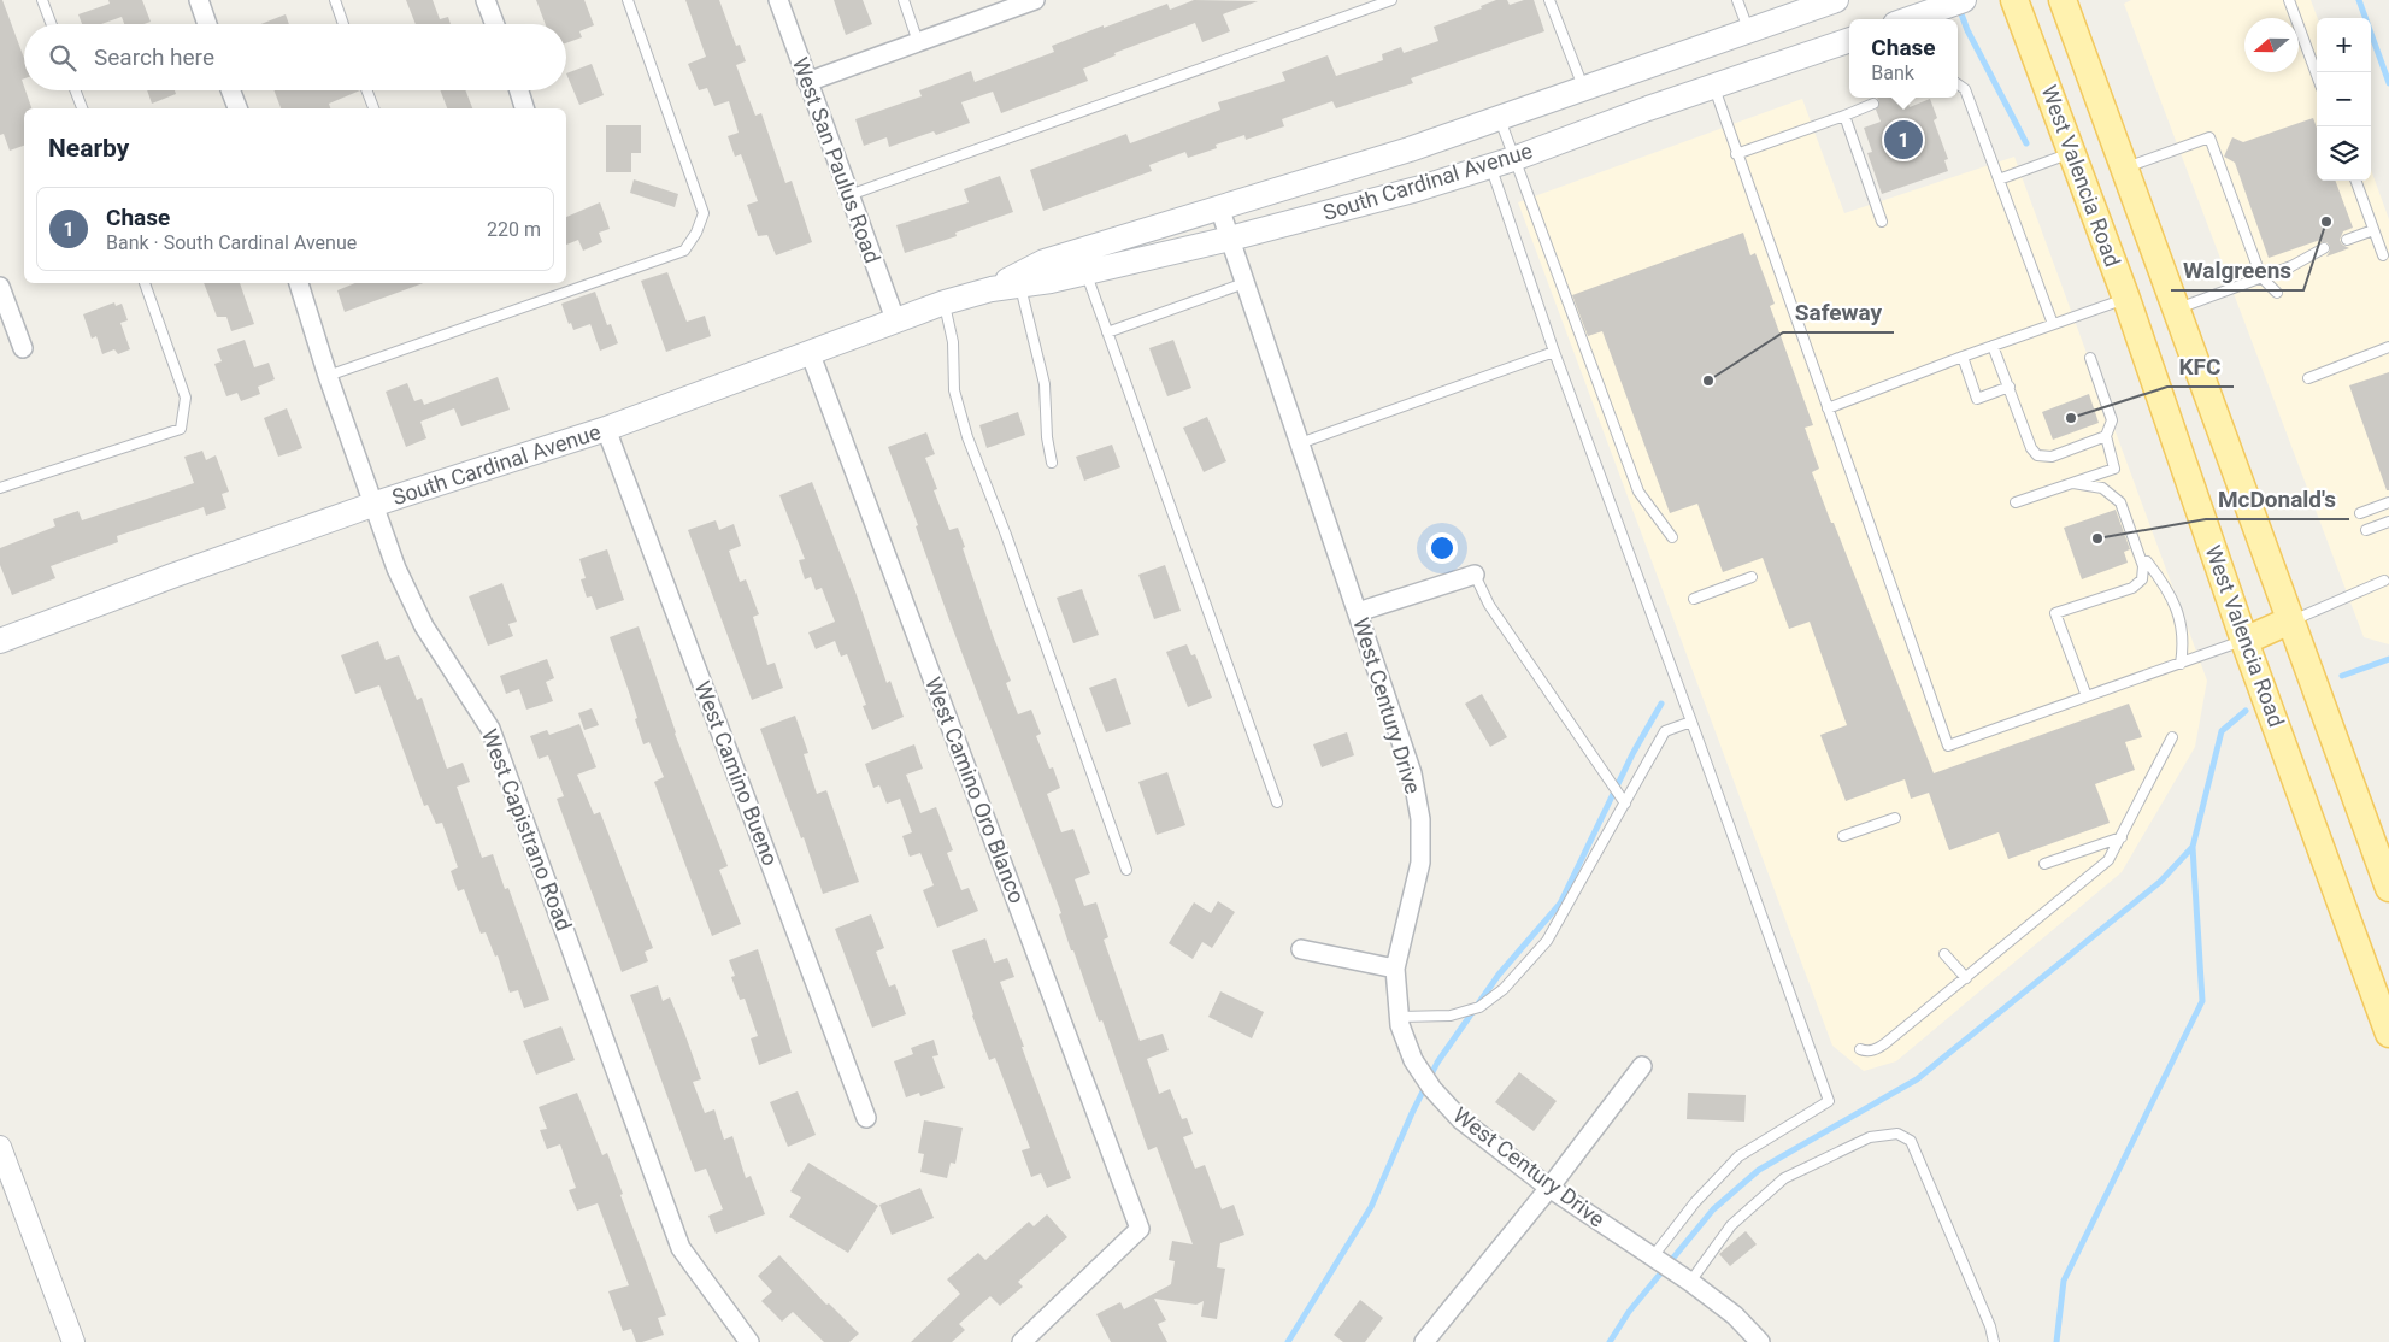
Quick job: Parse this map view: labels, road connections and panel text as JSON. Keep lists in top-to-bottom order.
{
  "streets": {
    "main road": ["West Valencia Road", "South Cardinal Avenue"],
    "street": [
      "West San Paulus Road",
      "West Century Drive",
      "West Camino Bueno",
      "West Camino Oro Blanco",
      "West Capistrano Road"
    ]
  },
  "crossings": [
    ["West San Paulus Road", "South Cardinal Avenue"],
    ["South Cardinal Avenue", "West Century Drive"],
    ["South Cardinal Avenue", "West Camino Bueno"],
    ["South Cardinal Avenue", "West Camino Oro Blanco"],
    ["South Cardinal Avenue", "West Capistrano Road"]
  ],
  "places": [
    "Walgreens",
    "Safeway",
    "KFC",
    "McDonald's"
  ],
  "north": "left",
  "page": {
    "map_buttons": ["+", "−"],
    "popup": ["Chase", "Bank"],
    "search": "Search here",
    "heading": "Nearby",
    "pins": "1",
    "list": [
      {
        "mark": "1",
        "name": "Chase",
        "note": "Bank · South Cardinal Avenue",
        "value": "220 m"
      }
    ]
  }
}
